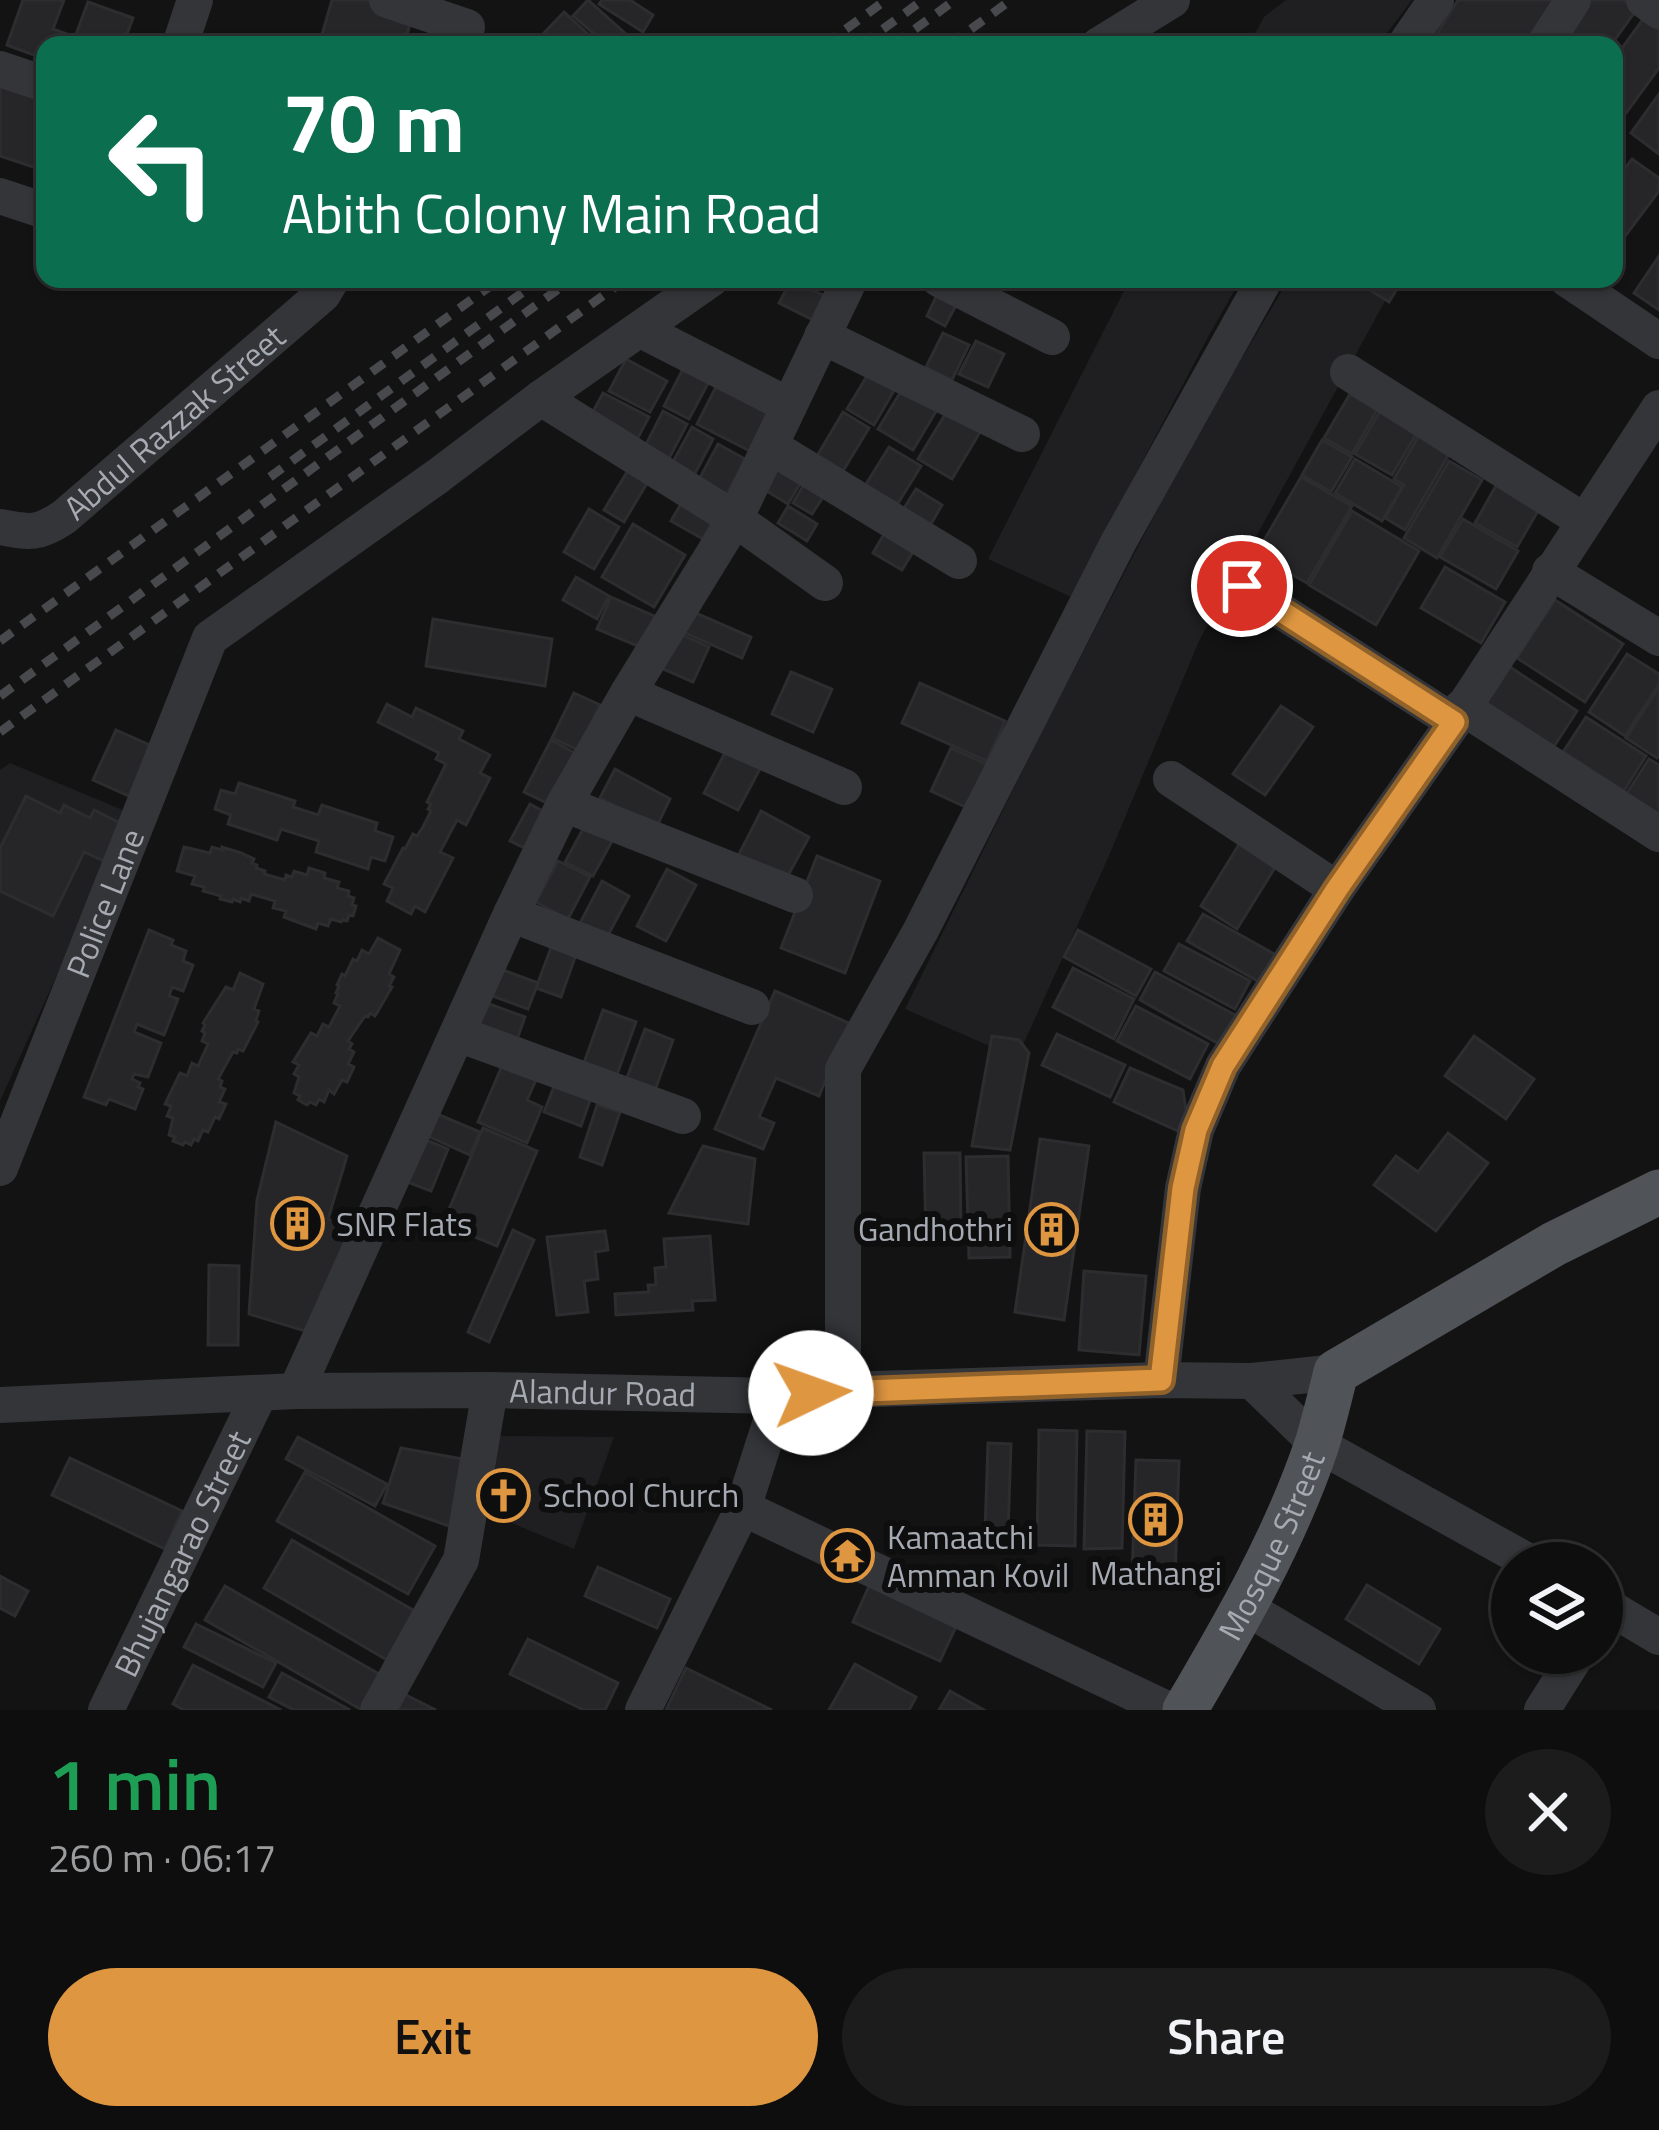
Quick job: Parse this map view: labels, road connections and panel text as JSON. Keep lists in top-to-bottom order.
{
  "streets": {
    "main road": ["Alandur Road", "Mosque Street"],
    "street": ["Abdul Razzak Street", "Police Lane", "Bhujangarao Street"]
  },
  "crossings": [
    ["Alandur Road", "Mosque Street"],
    ["Alandur Road", "Bhujangarao Street"]
  ],
  "places": {
    "building": ["SNR Flats", "Gandhothri", "Mathangi"],
    "church": ["School Church"],
    "temple": ["Kamaatchi Amman Kovil"]
  },
  "page": {
    "turn": ["70 m", "Abith Colony Main Road"],
    "heading": ["1 min", "260 m · 06:17"],
    "buttons": ["Exit", "Share"]
  }
}
